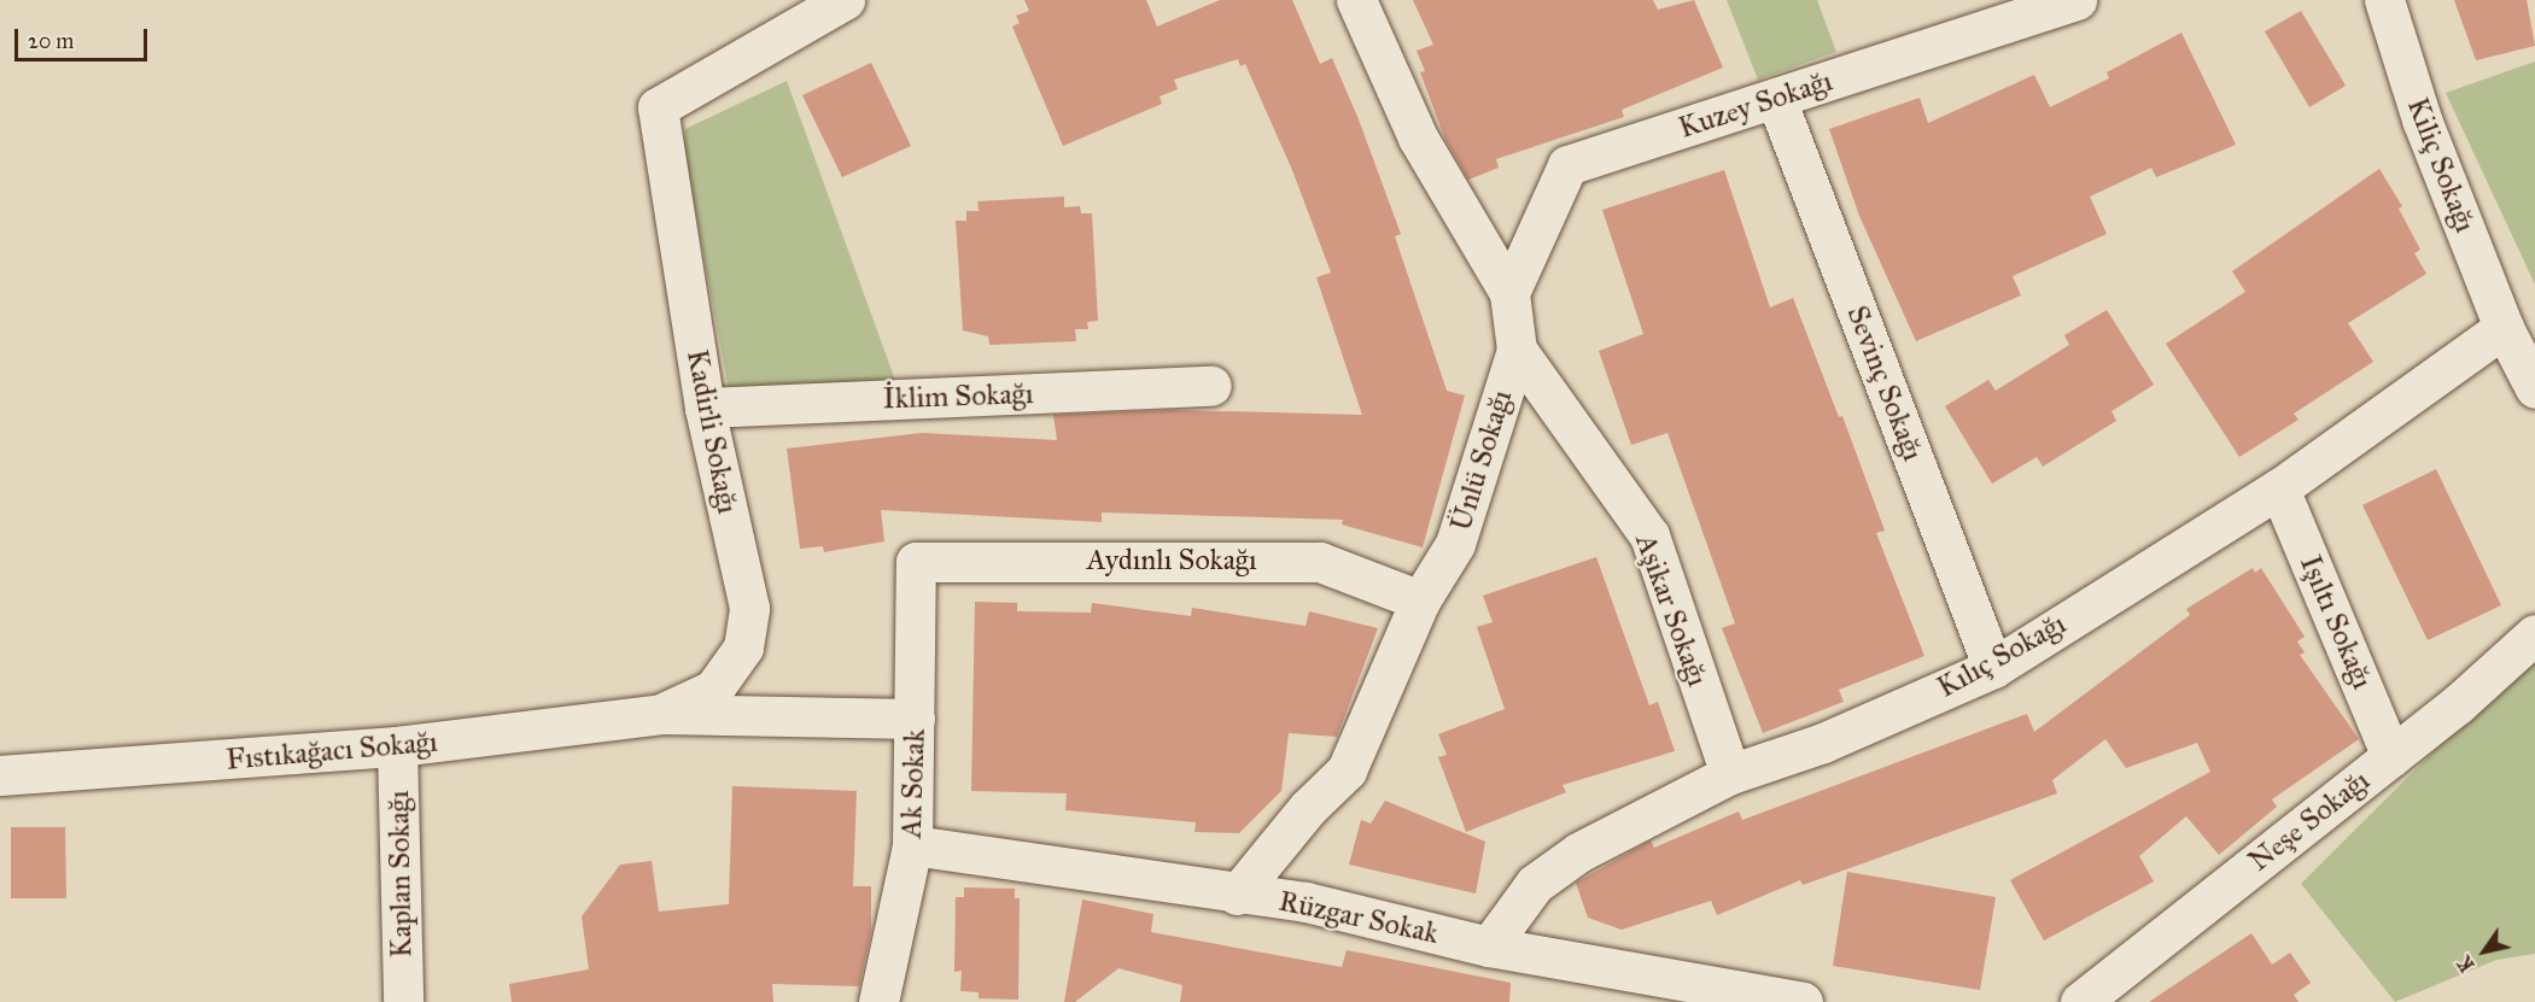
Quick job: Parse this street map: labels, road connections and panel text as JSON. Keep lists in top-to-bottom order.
{
  "streets": {
    "street": [
      "Kuzey Sokağı",
      "Kiliç Sokağı",
      "Sevinç Sokağı",
      "İklim Sokağı",
      "Kadirli Sokağı",
      "Ünlü Sokağı",
      "Aydınlı Sokağı",
      "Aşikar Sokağı",
      "Işıltı Sokağı",
      "Kılıç Sokağı",
      "Fıstıkağacı Sokağı",
      "Ak Sokak",
      "Neşe Sokağı",
      "Kaplan Sokağı",
      "Rüzgar Sokak"
    ]
  },
  "crossings": [
    ["Kuzey Sokağı", "Sevinç Sokağı"],
    ["Kuzey Sokağı", "Ünlü Sokağı"],
    ["Kiliç Sokağı", "Kılıç Sokağı"],
    ["Sevinç Sokağı", "Kılıç Sokağı"],
    ["İklim Sokağı", "Kadirli Sokağı"],
    ["Kadirli Sokağı", "Fıstıkağacı Sokağı"],
    ["Ünlü Sokağı", "Aydınlı Sokağı"],
    ["Ünlü Sokağı", "Aşikar Sokağı"],
    ["Ünlü Sokağı", "Rüzgar Sokak"],
    ["Aydınlı Sokağı", "Ak Sokak"],
    ["Aşikar Sokağı", "Kılıç Sokağı"],
    ["Işıltı Sokağı", "Kılıç Sokağı"],
    ["Işıltı Sokağı", "Neşe Sokağı"],
    ["Kılıç Sokağı", "Rüzgar Sokak"],
    ["Fıstıkağacı Sokağı", "Kaplan Sokağı"],
    ["Ak Sokak", "Rüzgar Sokak"]
  ],
  "scale_bar": "20 m",
  "north": "bottom left"
}
